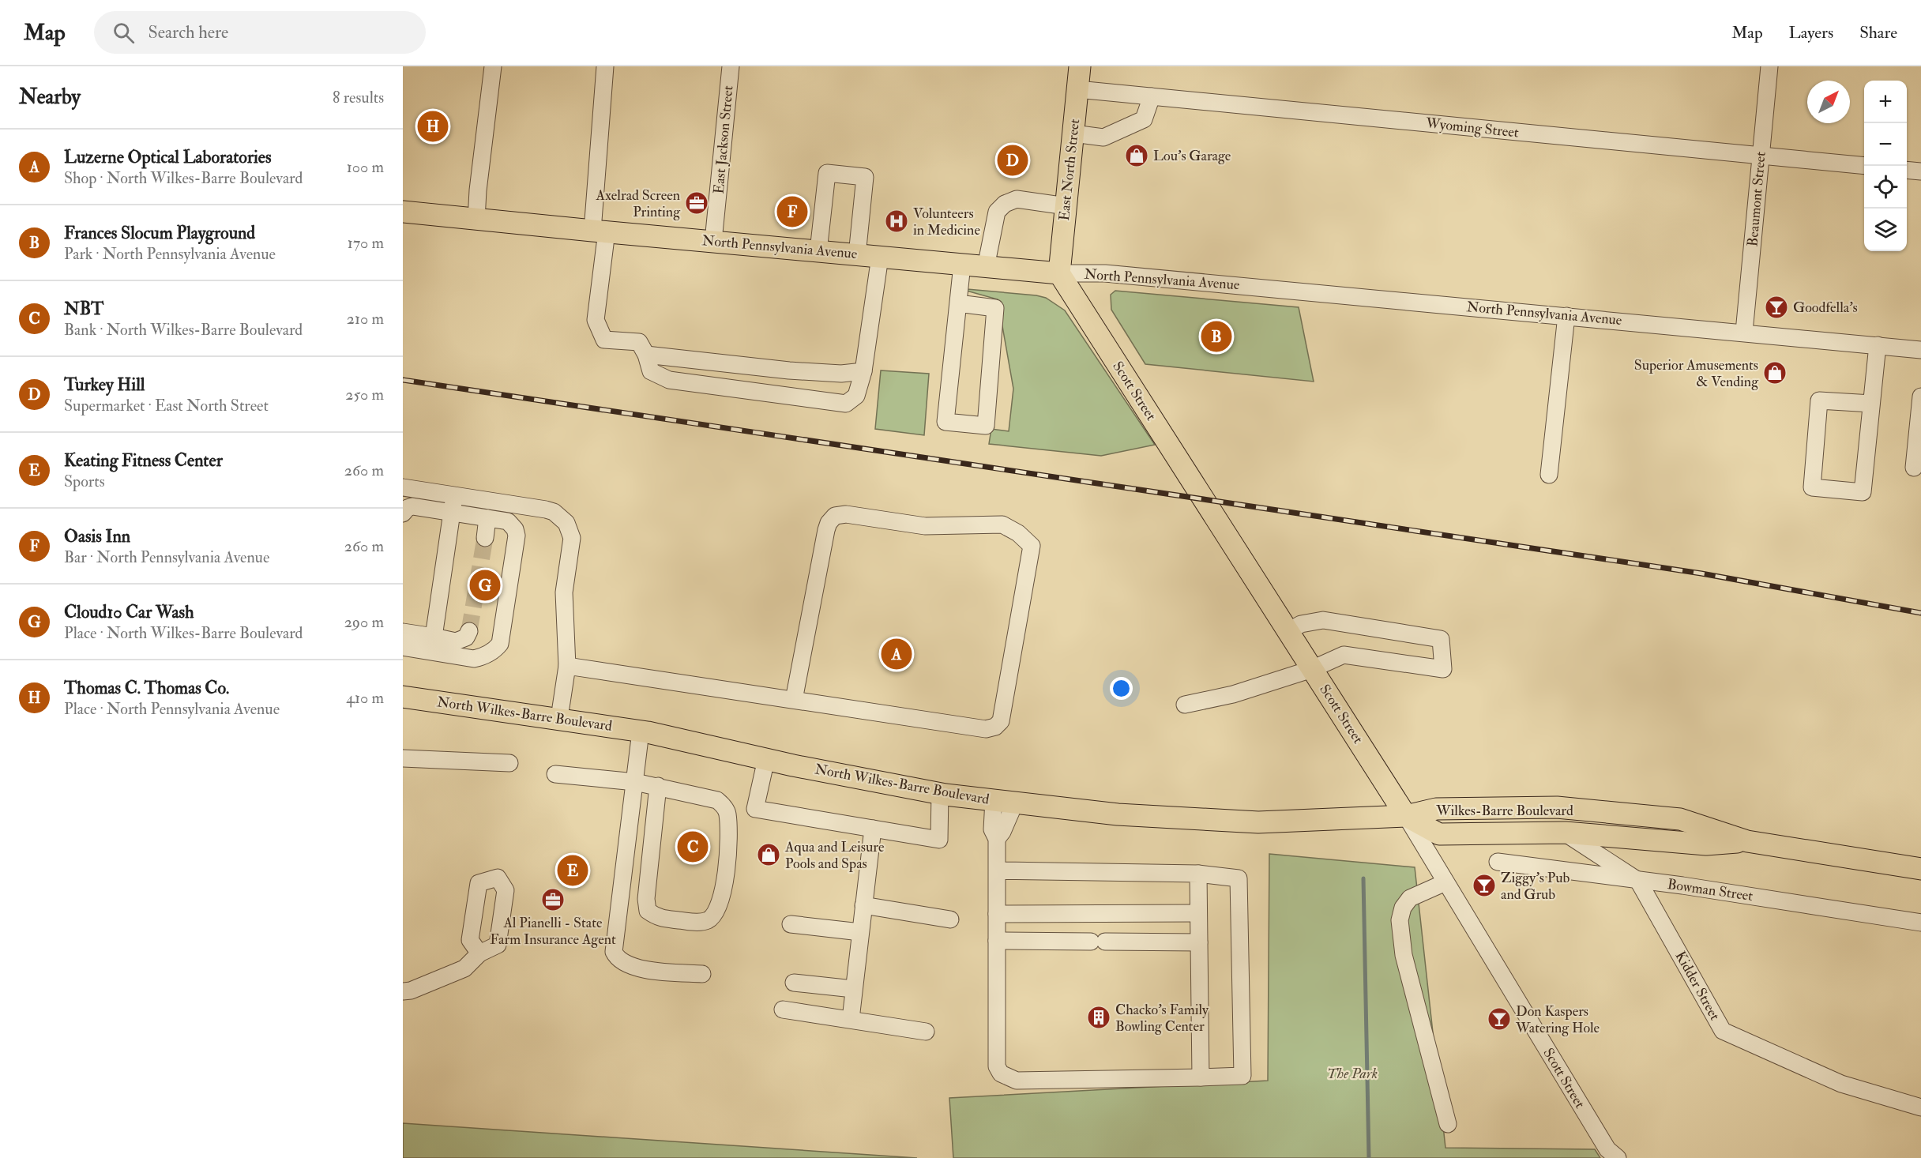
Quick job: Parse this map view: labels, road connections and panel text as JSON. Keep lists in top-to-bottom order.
{
  "streets": {
    "main road": [
      "East North Street",
      "North Pennsylvania Avenue",
      "Scott Street",
      "North Wilkes-Barre Boulevard",
      "Wilkes-Barre Boulevard"
    ],
    "street": [
      "Wyoming Street",
      "East Jackson Street",
      "Beaumont Street",
      "Bowman Street",
      "Kidder Street"
    ]
  },
  "crossings": [
    ["Wyoming Street", "East North Street"],
    ["Wyoming Street", "Beaumont Street"],
    ["East Jackson Street", "North Pennsylvania Avenue"],
    ["East North Street", "North Pennsylvania Avenue"],
    ["East North Street", "Scott Street"],
    ["Beaumont Street", "North Pennsylvania Avenue"],
    ["North Pennsylvania Avenue", "Scott Street"],
    ["Scott Street", "North Wilkes-Barre Boulevard"],
    ["Scott Street", "Wilkes-Barre Boulevard"],
    ["North Wilkes-Barre Boulevard", "Wilkes-Barre Boulevard"],
    ["Wilkes-Barre Boulevard", "Kidder Street"],
    ["Bowman Street", "Kidder Street"]
  ],
  "parks": ["The Park"],
  "places": {
    "shop": ["Lou's Garage", "Superior Amusements & Vending", "Aqua and Leisure Pools and Spas"],
    "office": ["Axelrad Screen Printing", "Al Pianelli - State Farm Insurance Agent"],
    "hospital": ["Volunteers in Medicine"],
    "bar": ["Goodfella's", "Ziggy's Pub and Grub", "Don Kaspers Watering Hole"],
    "building": ["Chacko's Family Bowling Center"]
  },
  "north": "top right",
  "page": {
    "header": "Map",
    "search": "Search here",
    "nav": ["Map", "Layers", "Share"],
    "heading": ["Nearby", "8 results"],
    "map_buttons": ["+", "−"],
    "pins": [
      "H",
      "D",
      "F",
      "B",
      "G",
      "A",
      "C",
      "E"
    ],
    "list": [
      {
        "mark": "A",
        "name": "Luzerne Optical Laboratories",
        "note": "Shop · North Wilkes-Barre Boulevard",
        "value": "100 m"
      },
      {
        "mark": "B",
        "name": "Frances Slocum Playground",
        "note": "Park · North Pennsylvania Avenue",
        "value": "170 m"
      },
      {
        "mark": "C",
        "name": "NBT",
        "note": "Bank · North Wilkes-Barre Boulevard",
        "value": "210 m"
      },
      {
        "mark": "D",
        "name": "Turkey Hill",
        "note": "Supermarket · East North Street",
        "value": "250 m"
      },
      {
        "mark": "E",
        "name": "Keating Fitness Center",
        "note": "Sports",
        "value": "260 m"
      },
      {
        "mark": "F",
        "name": "Oasis Inn",
        "note": "Bar · North Pennsylvania Avenue",
        "value": "260 m"
      },
      {
        "mark": "G",
        "name": "Cloud10 Car Wash",
        "note": "Place · North Wilkes-Barre Boulevard",
        "value": "290 m"
      },
      {
        "mark": "H",
        "name": "Thomas C. Thomas Co.",
        "note": "Place · North Pennsylvania Avenue",
        "value": "410 m"
      }
    ]
  }
}
